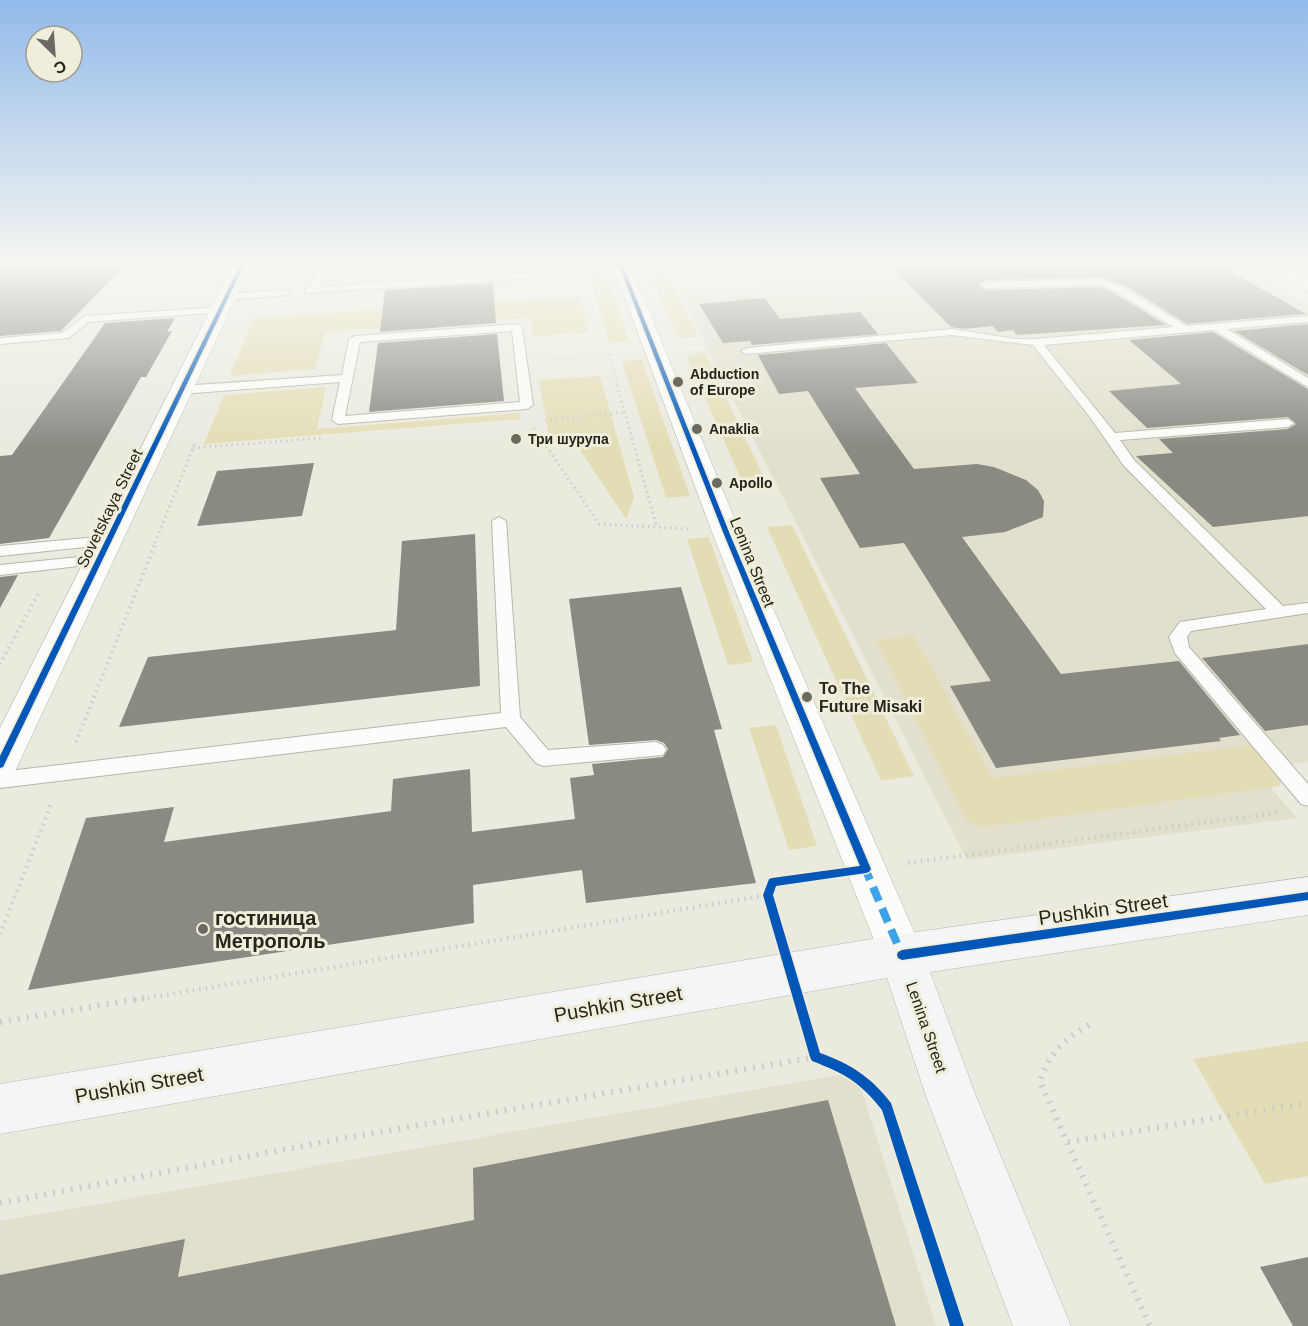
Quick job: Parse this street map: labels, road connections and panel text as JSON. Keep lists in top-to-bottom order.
{
  "streets": {
    "main road": ["Lenina Street", "Pushkin Street"],
    "street": ["Sovetskaya Street"]
  },
  "crossings": [
    ["Lenina Street", "Pushkin Street"]
  ],
  "places": [
    "Abduction of Europe",
    "Anaklia",
    "Три шурупа",
    "Apollo",
    "To The Future Misaki",
    "гостиница Метрополь"
  ],
  "north": "bottom right"
}
